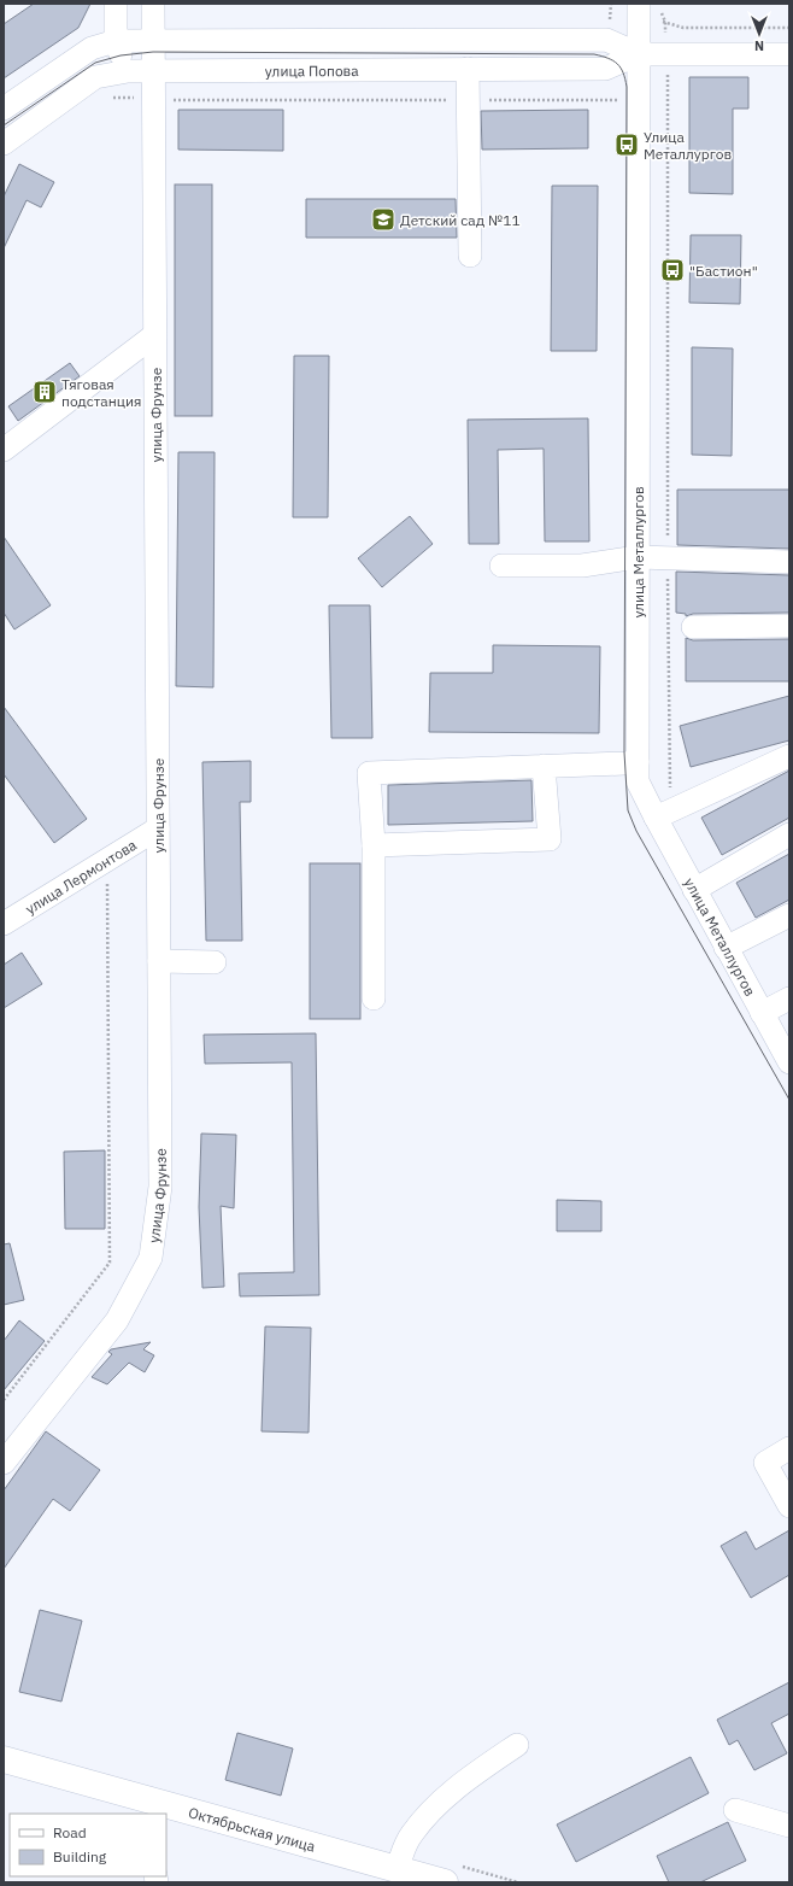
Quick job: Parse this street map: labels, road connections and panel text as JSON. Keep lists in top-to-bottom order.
{
  "streets": {
    "main road": ["Октябрьская улица"],
    "street": [
      "улица Попова",
      "улица Фрунзе",
      "улица Металлургов",
      "улица Лермонтова"
    ]
  },
  "crossings": [
    ["улица Попова", "улица Фрунзе"],
    ["улица Попова", "улица Металлургов"],
    ["улица Фрунзе", "улица Лермонтова"]
  ],
  "places": {
    "bus stop": ["Улица Металлургов", "\"Бастион\""],
    "school or university": ["Детский сад №11"],
    "building": ["Тяговая подстанция"]
  },
  "legend": ["Road", "Building"],
  "north": "bottom"
}
